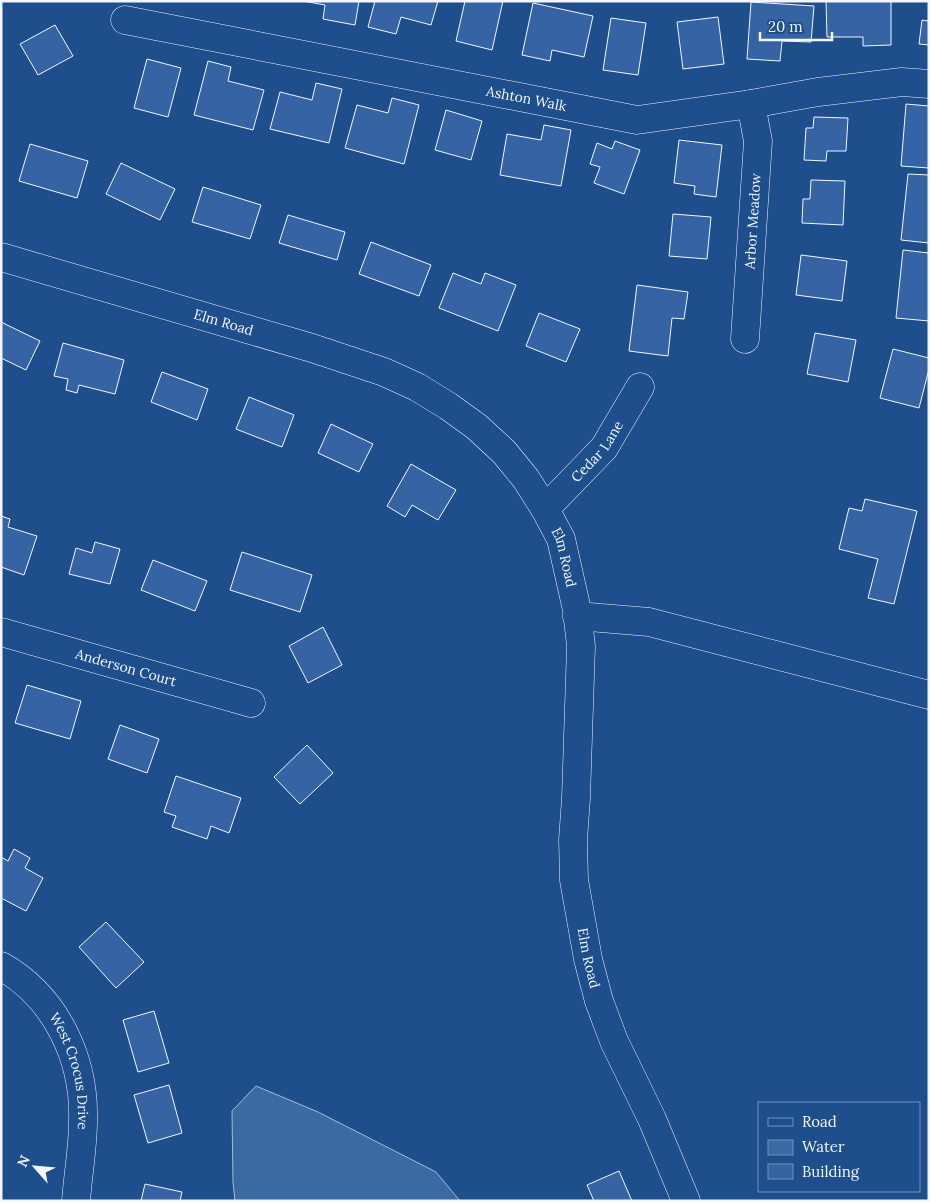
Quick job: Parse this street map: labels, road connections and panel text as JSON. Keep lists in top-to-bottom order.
{
  "streets": {
    "street": [
      "Ashton Walk",
      "Arbor Meadow",
      "Elm Road",
      "Cedar Lane",
      "Anderson Court",
      "West Crocus Drive"
    ]
  },
  "crossings": [
    ["Ashton Walk", "Arbor Meadow"],
    ["Elm Road", "Cedar Lane"]
  ],
  "legend": ["Road", "Water", "Building"],
  "scale_bar": "20 m",
  "north": "top left"
}
